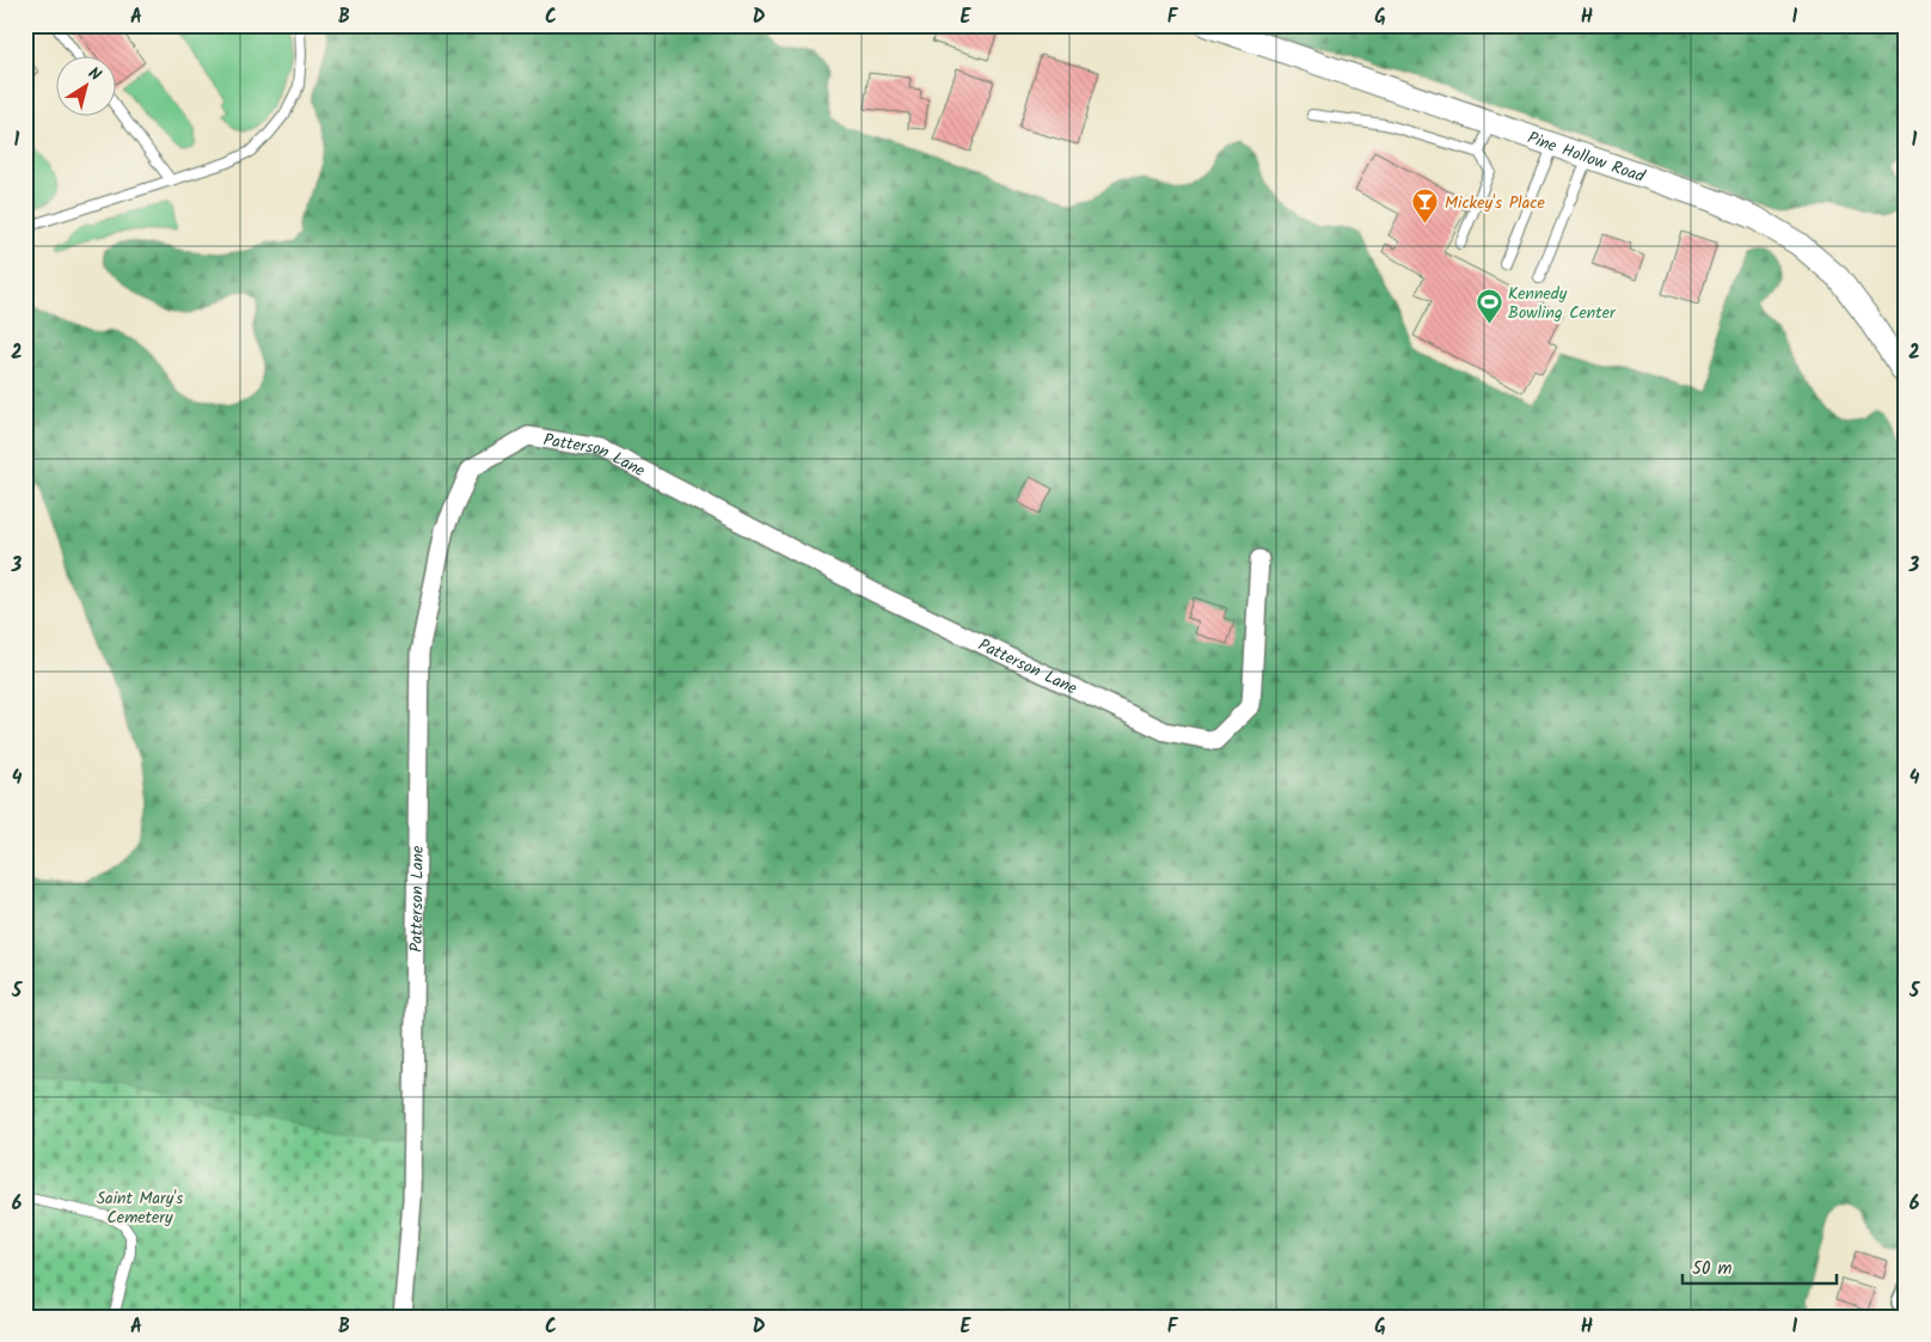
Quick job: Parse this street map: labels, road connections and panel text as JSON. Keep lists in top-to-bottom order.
{
  "streets": {
    "street": ["Pine Hollow Road", "Patterson Lane"]
  },
  "parks": ["Saint Mary's Cemetery"],
  "places": {
    "bar": ["Mickey's Place"],
    "sports": ["Kennedy Bowling Center"]
  },
  "scale_bar": "50 m",
  "north": "top right",
  "grid": {
    "columns": [
      "A",
      "B",
      "C",
      "D",
      "E",
      "F",
      "G",
      "H",
      "I"
    ],
    "rows": [
      "1",
      "2",
      "3",
      "4",
      "5",
      "6"
    ]
  }
}
